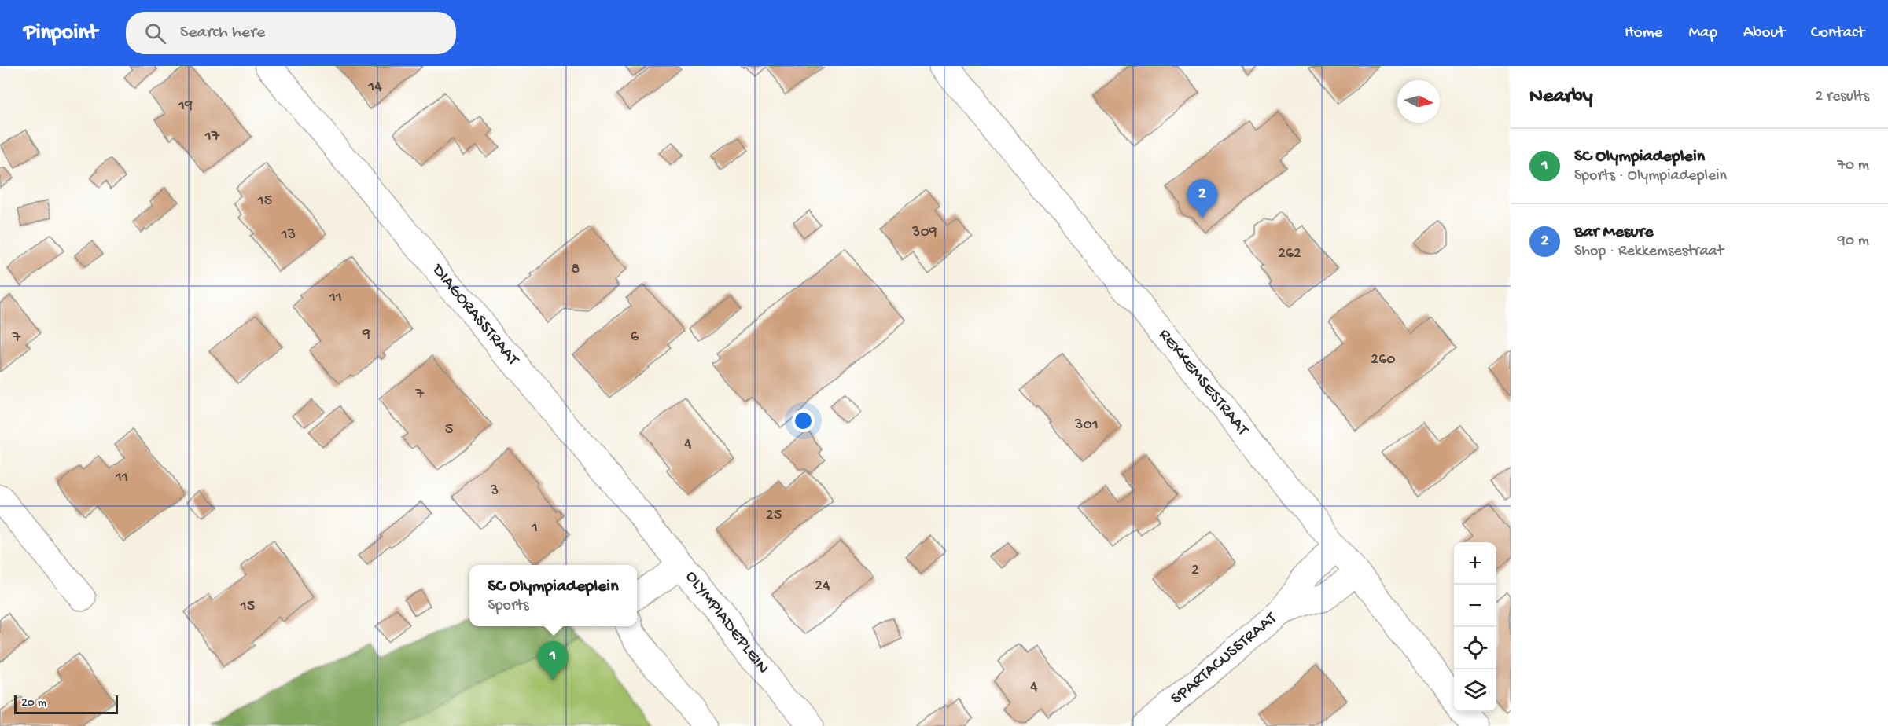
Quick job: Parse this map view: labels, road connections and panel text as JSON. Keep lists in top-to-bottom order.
{
  "streets": {
    "street": [
      "DIAGORASSTRAAT",
      "REKKEMSESTRAAT",
      "OLYMPIADEPLEIN",
      "SPARTACUSSTRAAT"
    ]
  },
  "crossings": [
    ["DIAGORASSTRAAT", "OLYMPIADEPLEIN"],
    ["REKKEMSESTRAAT", "SPARTACUSSTRAAT"]
  ],
  "house_numbers": [
    "14",
    "19",
    "17",
    "15",
    "309",
    "13",
    "262",
    "8",
    "11",
    "9",
    "6",
    "7",
    "260",
    "7",
    "301",
    "5",
    "4",
    "11",
    "3",
    "25",
    "1",
    "2",
    "24",
    "15",
    "4"
  ],
  "scale_bar": "20 m",
  "north": "right",
  "page": {
    "header": "Pinpoint",
    "search": "Search here",
    "nav": [
      "Home",
      "Map",
      "About",
      "Contact"
    ],
    "heading": ["Nearby", "2 results"],
    "list": [
      {
        "mark": "1",
        "name": "SC Olympiadeplein",
        "note": "Sports · Olympiadeplein",
        "value": "70 m"
      },
      {
        "mark": "2",
        "name": "Bar Mesure",
        "note": "Shop · Rekkemsestraat",
        "value": "90 m"
      }
    ],
    "pins": ["2", "1"],
    "map_buttons": ["+", "−"],
    "popup": ["SC Olympiadeplein", "Sports"],
    "scale": "20 m"
  }
}
